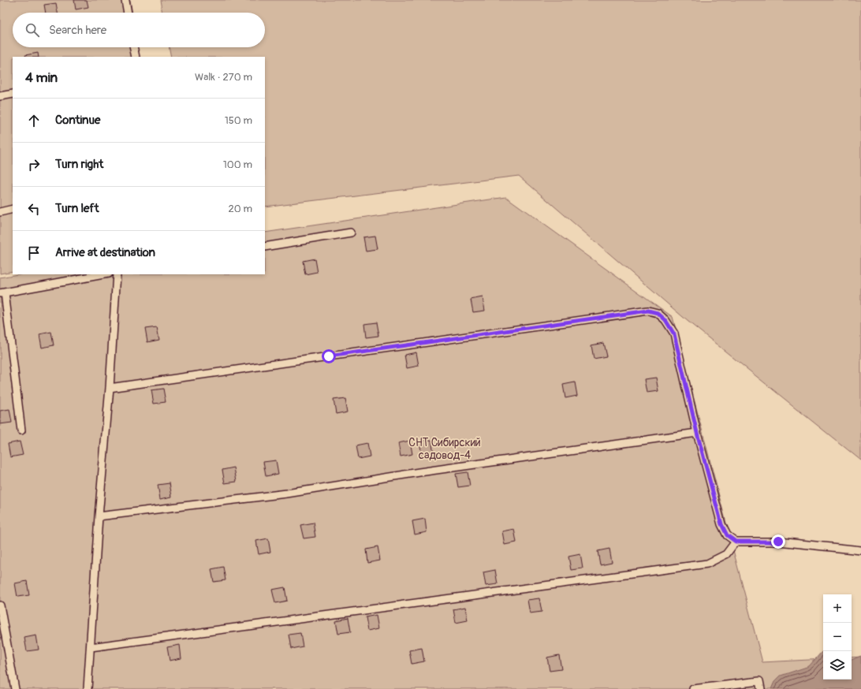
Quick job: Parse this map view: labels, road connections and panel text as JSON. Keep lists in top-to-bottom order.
{
  "parks": ["СНТ Сибирский садовод-4"],
  "page": {
    "search": "Search here",
    "heading": ["4 min", "Walk · 270 m"],
    "list": [
      ["Continue", "150 m"],
      ["Turn right", "100 m"],
      ["Turn left", "20 m"],
      "Arrive at destination"
    ],
    "map_buttons": ["+", "−"]
  }
}
